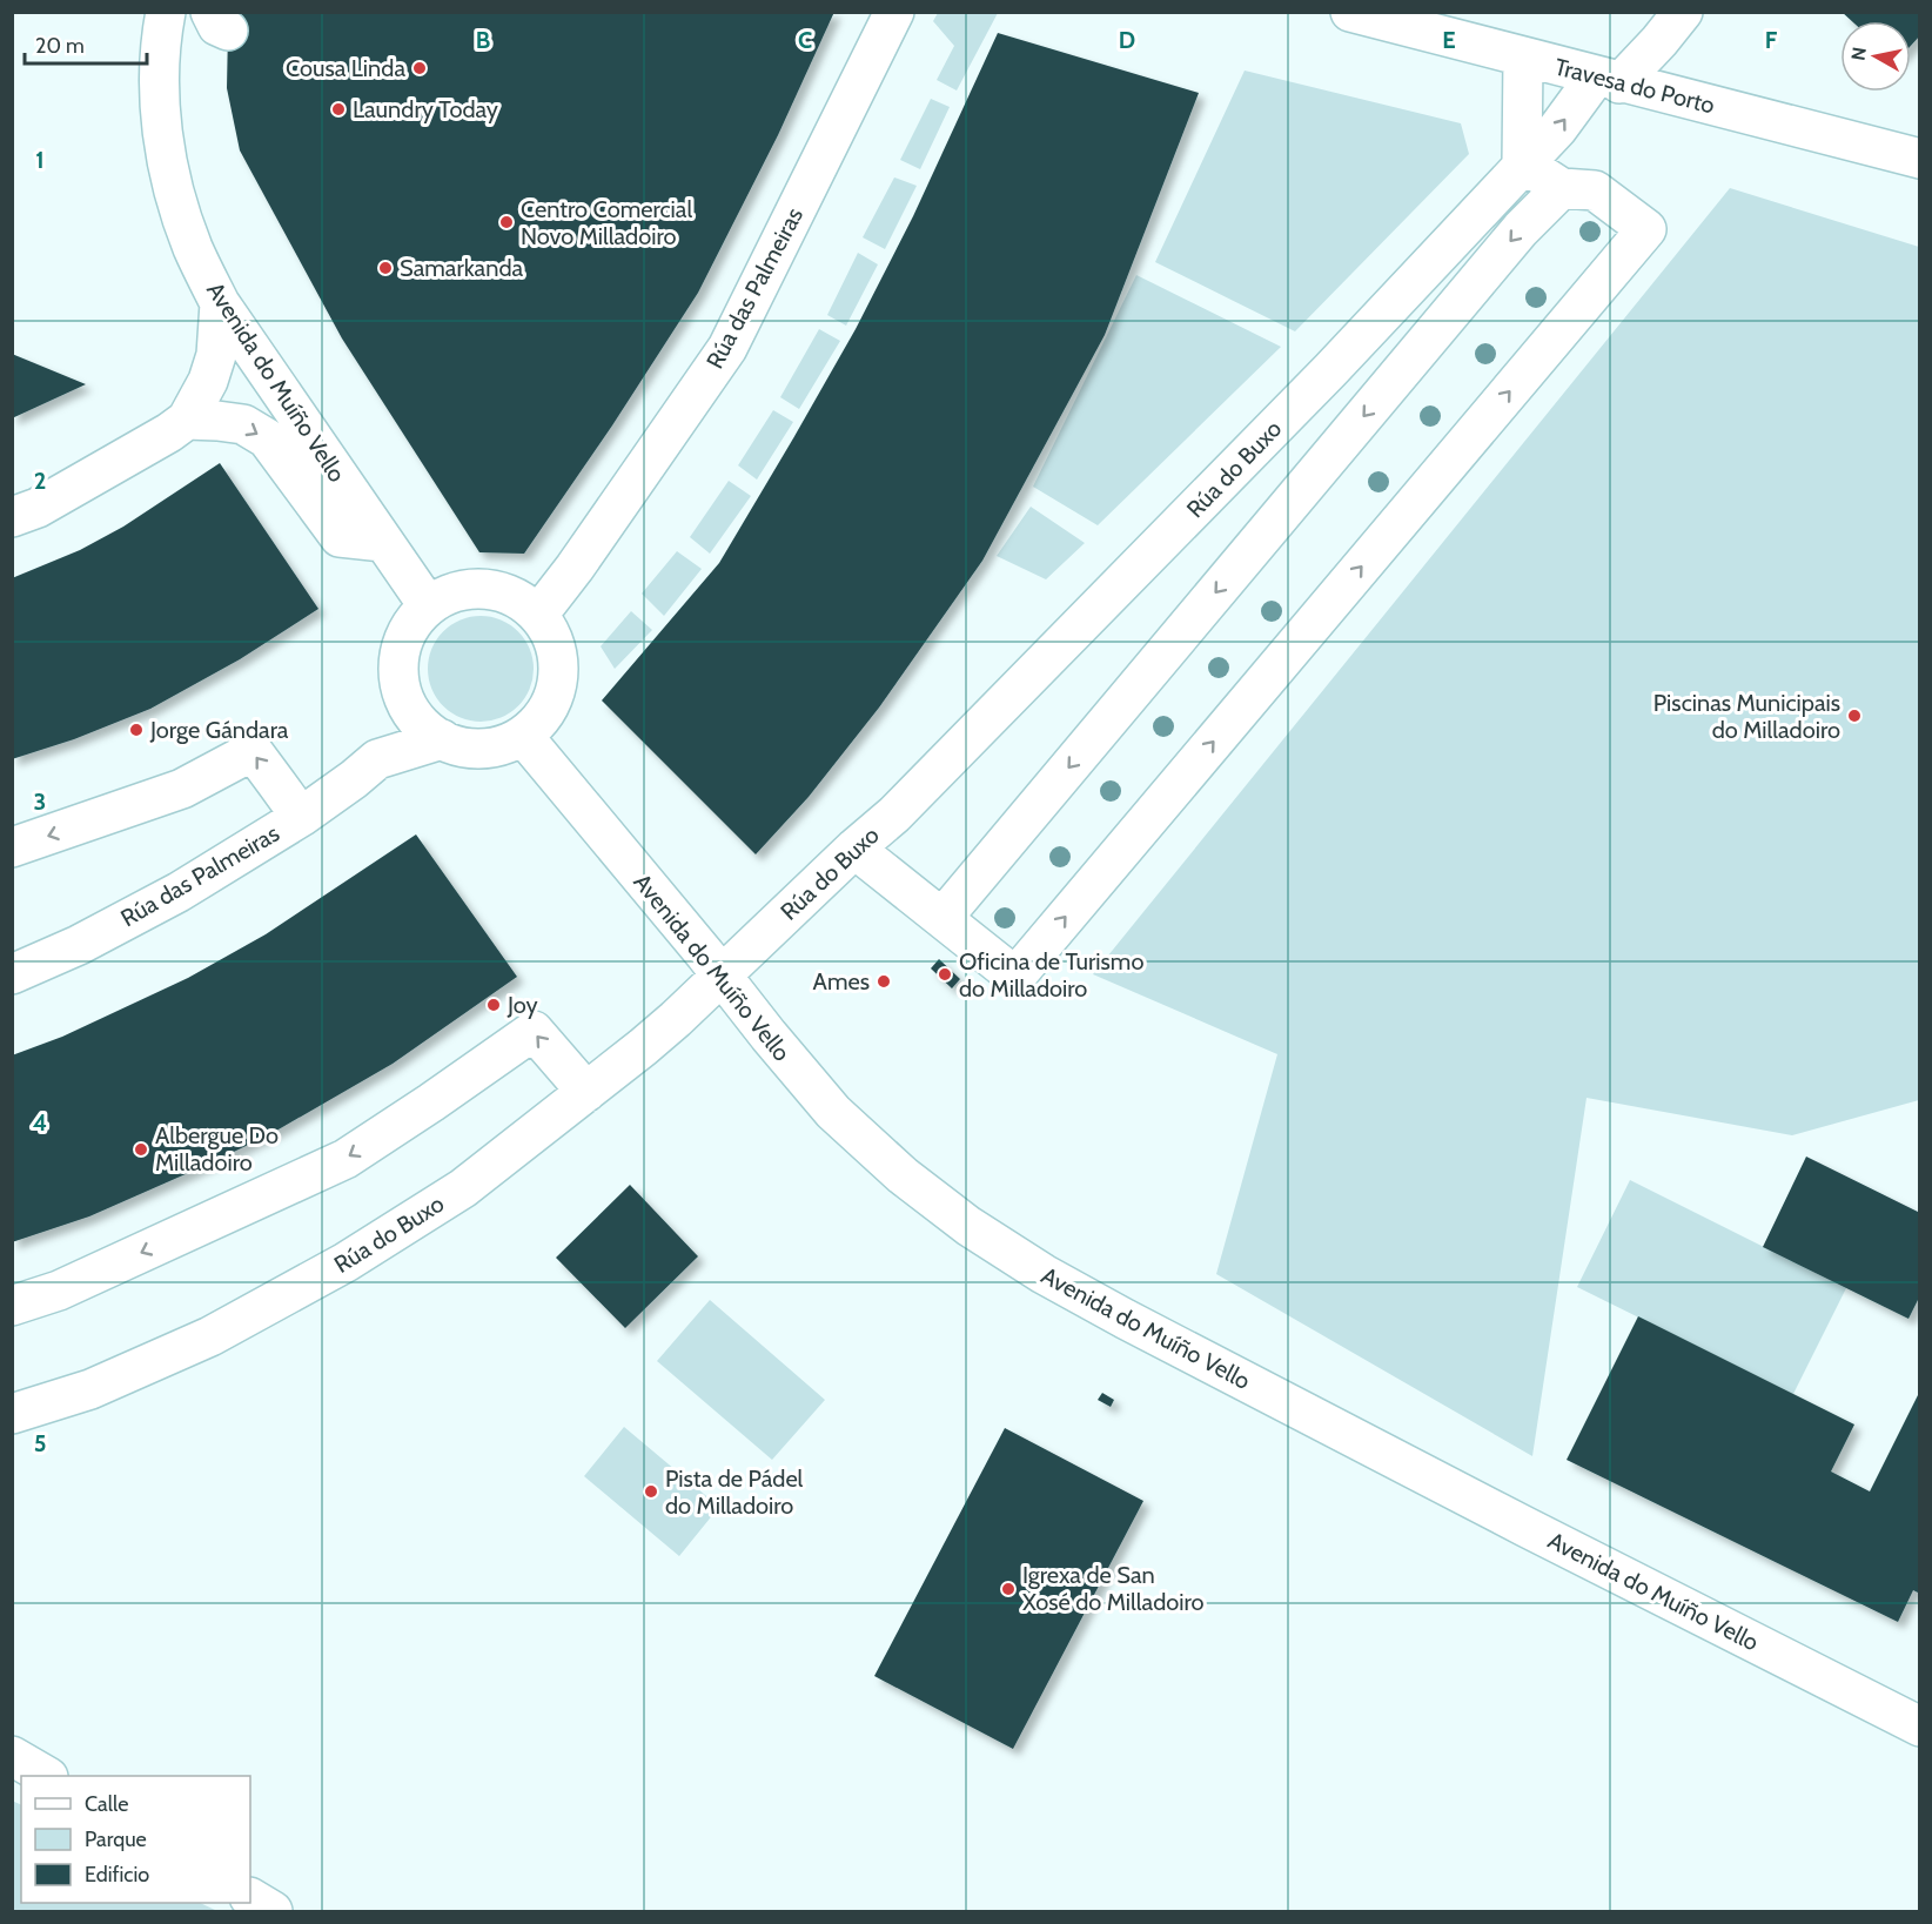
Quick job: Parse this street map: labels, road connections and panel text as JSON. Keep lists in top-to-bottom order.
{
  "streets": {
    "street": [
      "Travesa do Porto",
      "Rúa das Palmeiras",
      "Avenida do Muíño Vello",
      "Rúa do Buxo"
    ]
  },
  "crossings": [
    ["Travesa do Porto", "Rúa do Buxo"],
    ["Rúa das Palmeiras", "Avenida do Muíño Vello"],
    ["Avenida do Muíño Vello", "Rúa do Buxo"]
  ],
  "places": [
    "Cousa Linda",
    "Laundry Today",
    "Centro Comercial Novo Milladoiro",
    "Samarkanda",
    "Piscinas Municipais do Milladoiro",
    "Jorge Gándara",
    "Oficina de Turismo do Milladoiro",
    "Ames",
    "Joy",
    "Albergue Do Milladoiro",
    "Pista de Pádel do Milladoiro",
    "Igrexa de San Xosé do Milladoiro"
  ],
  "legend": ["Calle", "Parque", "Edificio"],
  "scale_bar": "20 m",
  "north": "left",
  "grid": {
    "columns": [
      "B",
      "C",
      "D",
      "E",
      "F"
    ],
    "rows": [
      "1",
      "2",
      "3",
      "4",
      "5"
    ]
  }
}
